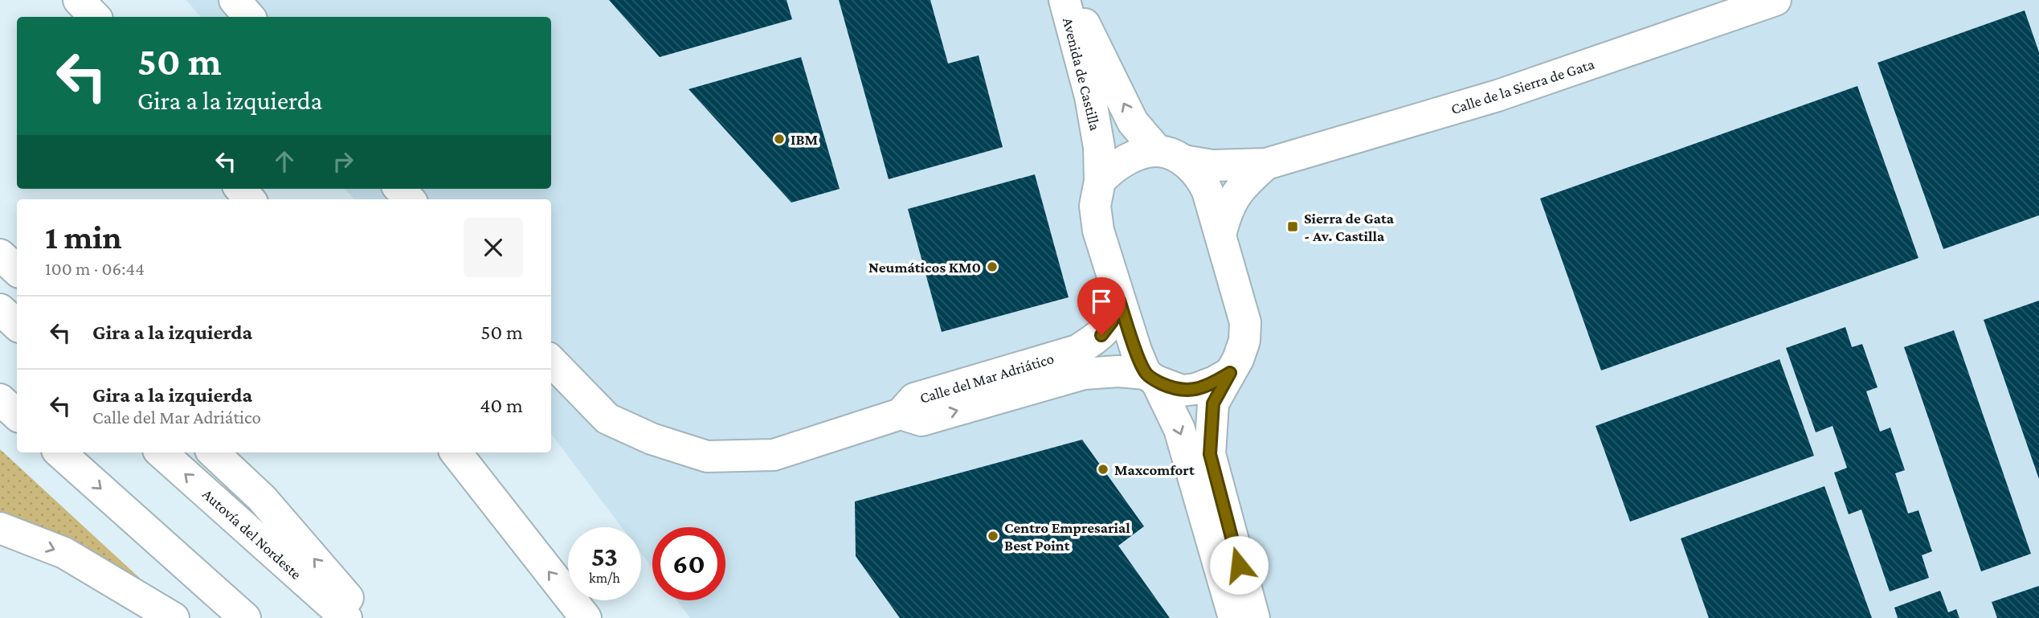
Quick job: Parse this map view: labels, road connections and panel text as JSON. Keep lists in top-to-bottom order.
{
  "streets": {
    "main road": [
      "Avenida de Castilla",
      "Calle de la Sierra de Gata",
      "Calle del Mar Adriático",
      "Autovía del Nordeste"
    ]
  },
  "crossings": [
    ["Avenida de Castilla", "Calle de la Sierra de Gata"],
    ["Avenida de Castilla", "Calle del Mar Adriático"]
  ],
  "places": {
    "other": [
      "IBM",
      "Neumáticos KM0",
      "Maxcomfort",
      "Centro Empresarial Best Point"
    ],
    "transit": ["Sierra de Gata - Av. Castilla"]
  },
  "page": {
    "turn": ["50 m", "Gira a la izquierda"],
    "heading": ["1 min", "100 m · 06:44"],
    "list": [
      {
        "name": "Gira a la izquierda",
        "value": "50 m"
      },
      {
        "name": "Gira a la izquierda",
        "note": "Calle del Mar Adriático",
        "value": "40 m"
      }
    ],
    "speed": "53 km/h",
    "limit": "60"
  }
}
